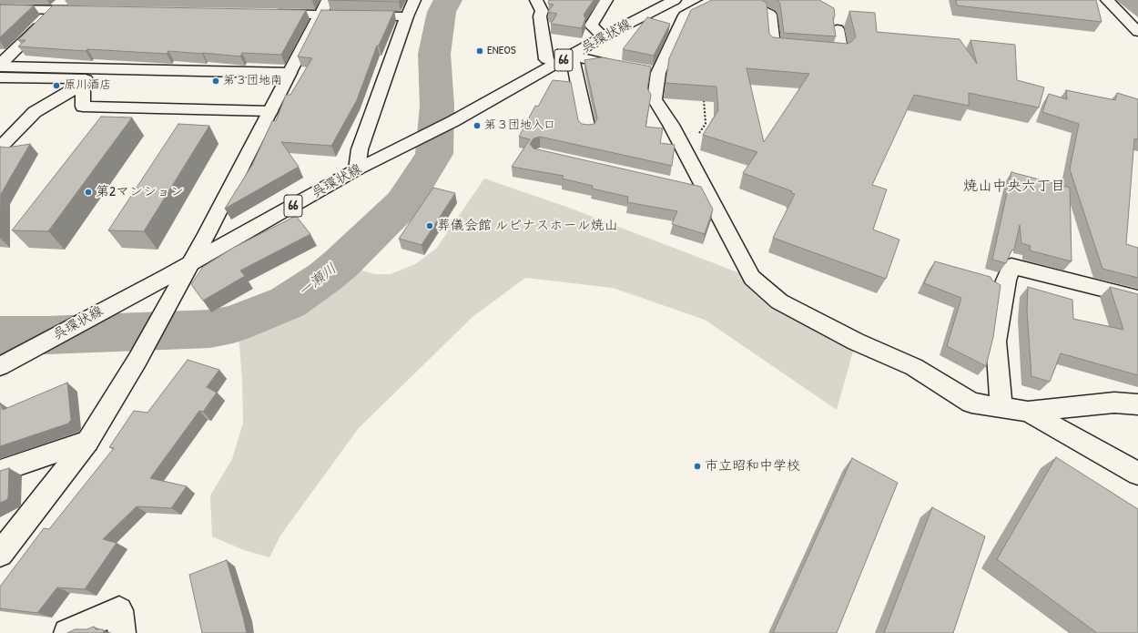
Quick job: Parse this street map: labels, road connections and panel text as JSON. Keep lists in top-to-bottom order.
{
  "streets": {
    "street": ["呉環状線", "66"]
  },
  "districts": ["焼山中央六丁目"],
  "water": ["一瀬川"],
  "places": [
    "ENEOS",
    "第３団地南",
    "原川酒店",
    "第３団地入口",
    "第2マンション",
    "葬儀会館 ルピナスホール焼山",
    "市立昭和中学校"
  ]
}
